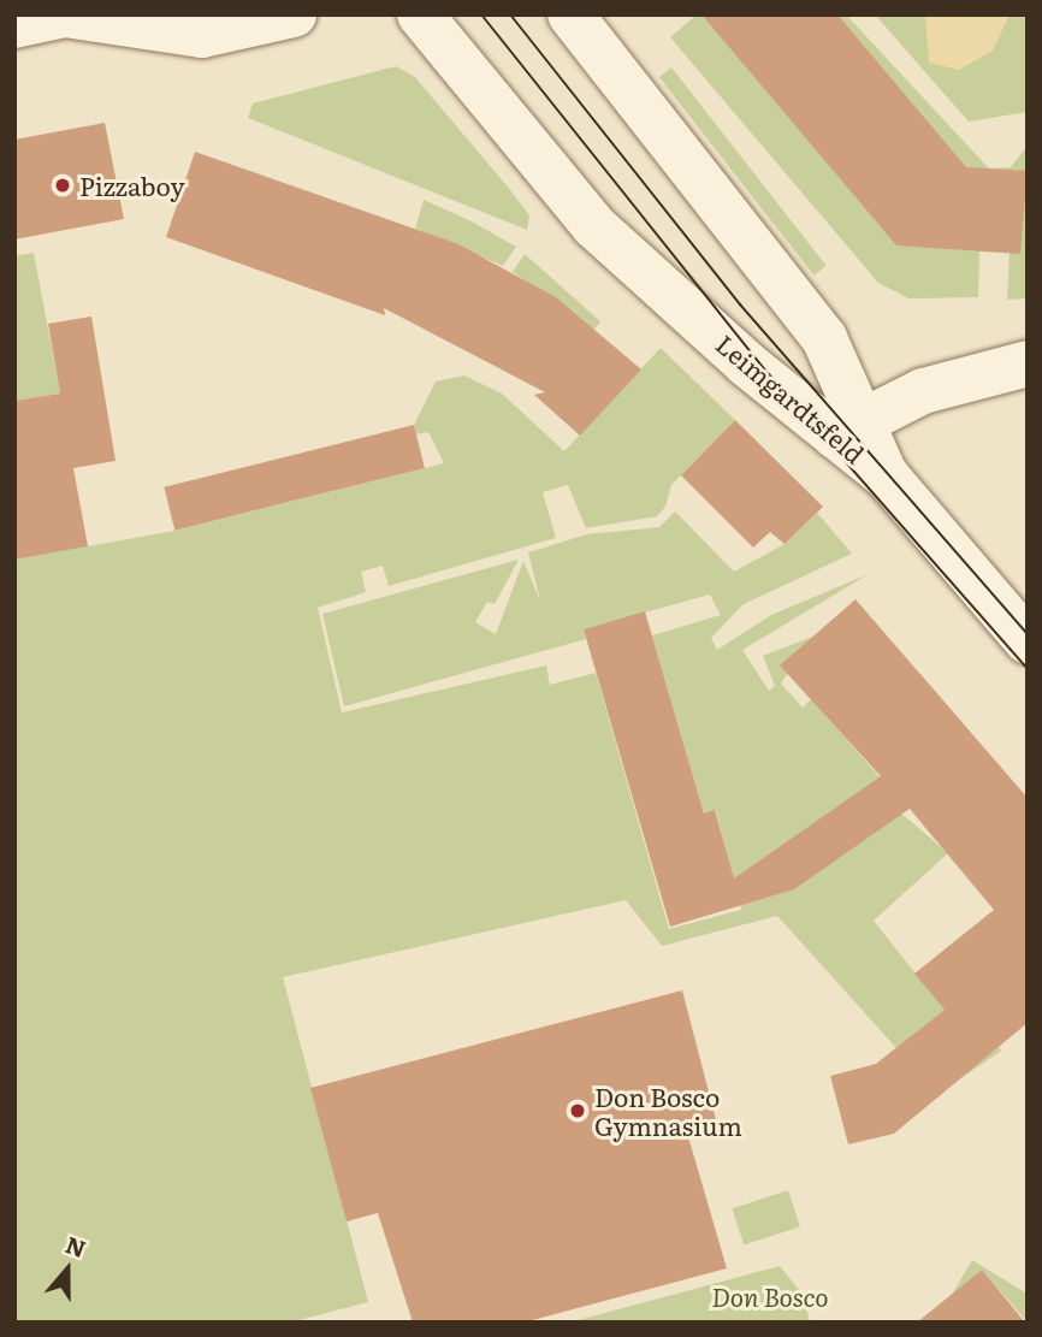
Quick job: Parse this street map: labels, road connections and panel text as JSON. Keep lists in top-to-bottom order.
{
  "streets": {
    "main road": ["Leimgardtsfeld"]
  },
  "parks": ["Don Bosco"],
  "places": ["Pizzaboy", "Don Bosco Gymnasium"],
  "north": "top"
}
